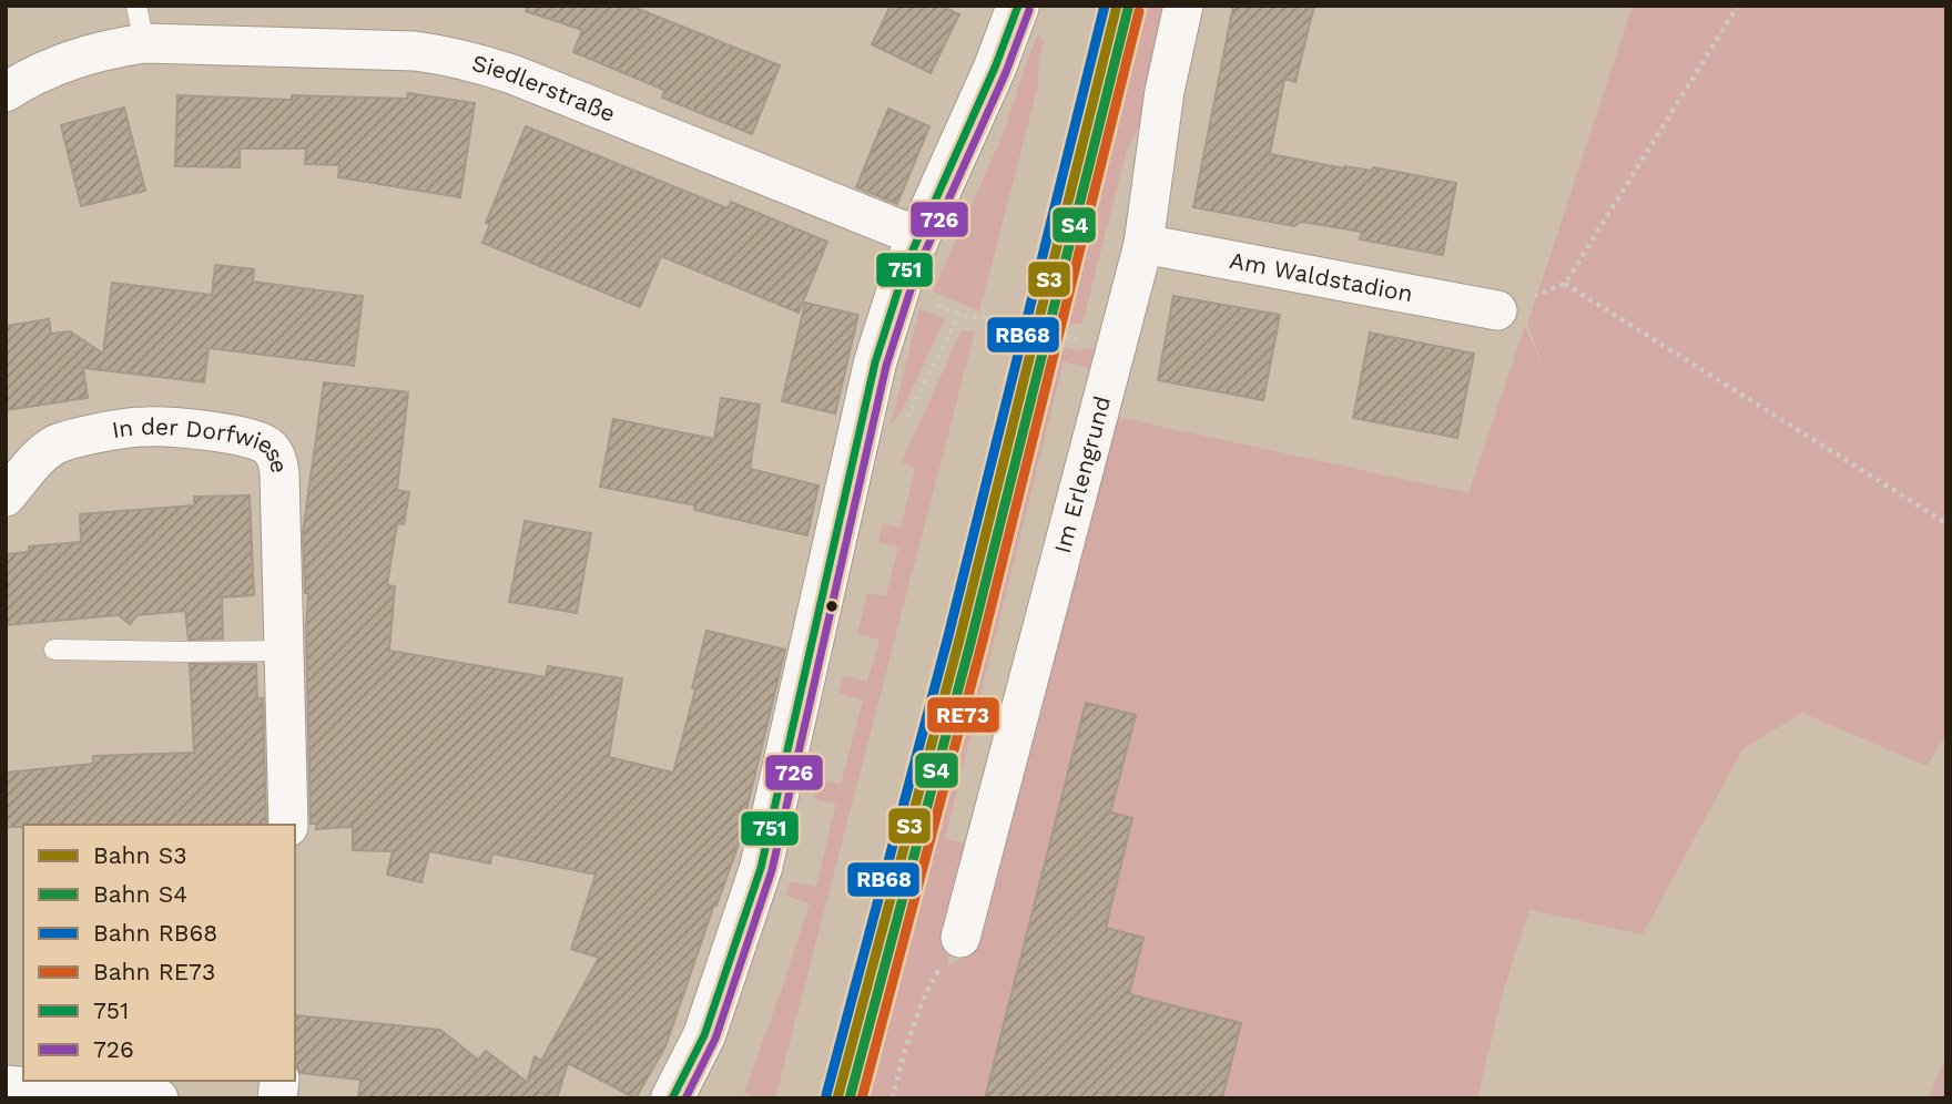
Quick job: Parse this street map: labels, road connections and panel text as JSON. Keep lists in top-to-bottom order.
{
  "streets": {
    "street": [
      "Siedlerstraße",
      "Am Waldstadion",
      "In der Dorfwiese",
      "Im Erlengrund"
    ]
  },
  "crossings": [
    ["Am Waldstadion", "Im Erlengrund"]
  ],
  "lines": [
    "rail line S3",
    "rail line RB68",
    "transit line 751",
    "rail line S4",
    "transit line 726",
    "rail line RE73"
  ],
  "legend": [
    "Bahn S3",
    "Bahn S4",
    "Bahn RB68",
    "Bahn RE73",
    "751",
    "726"
  ]
}
